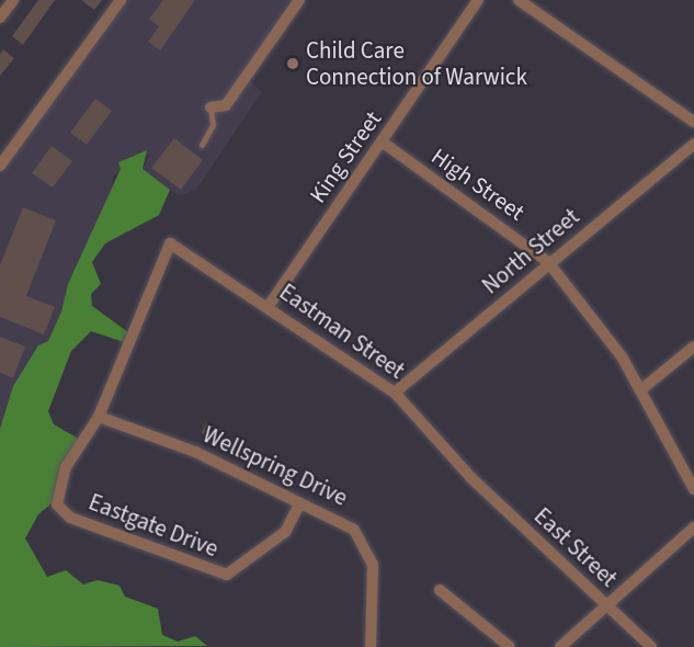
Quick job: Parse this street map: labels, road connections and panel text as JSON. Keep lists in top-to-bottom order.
{
  "streets": {
    "street": [
      "King Street",
      "High Street",
      "North Street",
      "Eastman Street",
      "Wellspring Drive",
      "Eastgate Drive",
      "East Street"
    ]
  },
  "crossings": [
    ["King Street", "High Street"],
    ["King Street", "Eastman Street"],
    ["High Street", "North Street"],
    ["North Street", "Eastman Street"],
    ["Eastman Street", "Eastgate Drive"],
    ["Eastman Street", "East Street"],
    ["Wellspring Drive", "Eastgate Drive"]
  ],
  "places": ["Child Care Connection of Warwick"]
}
